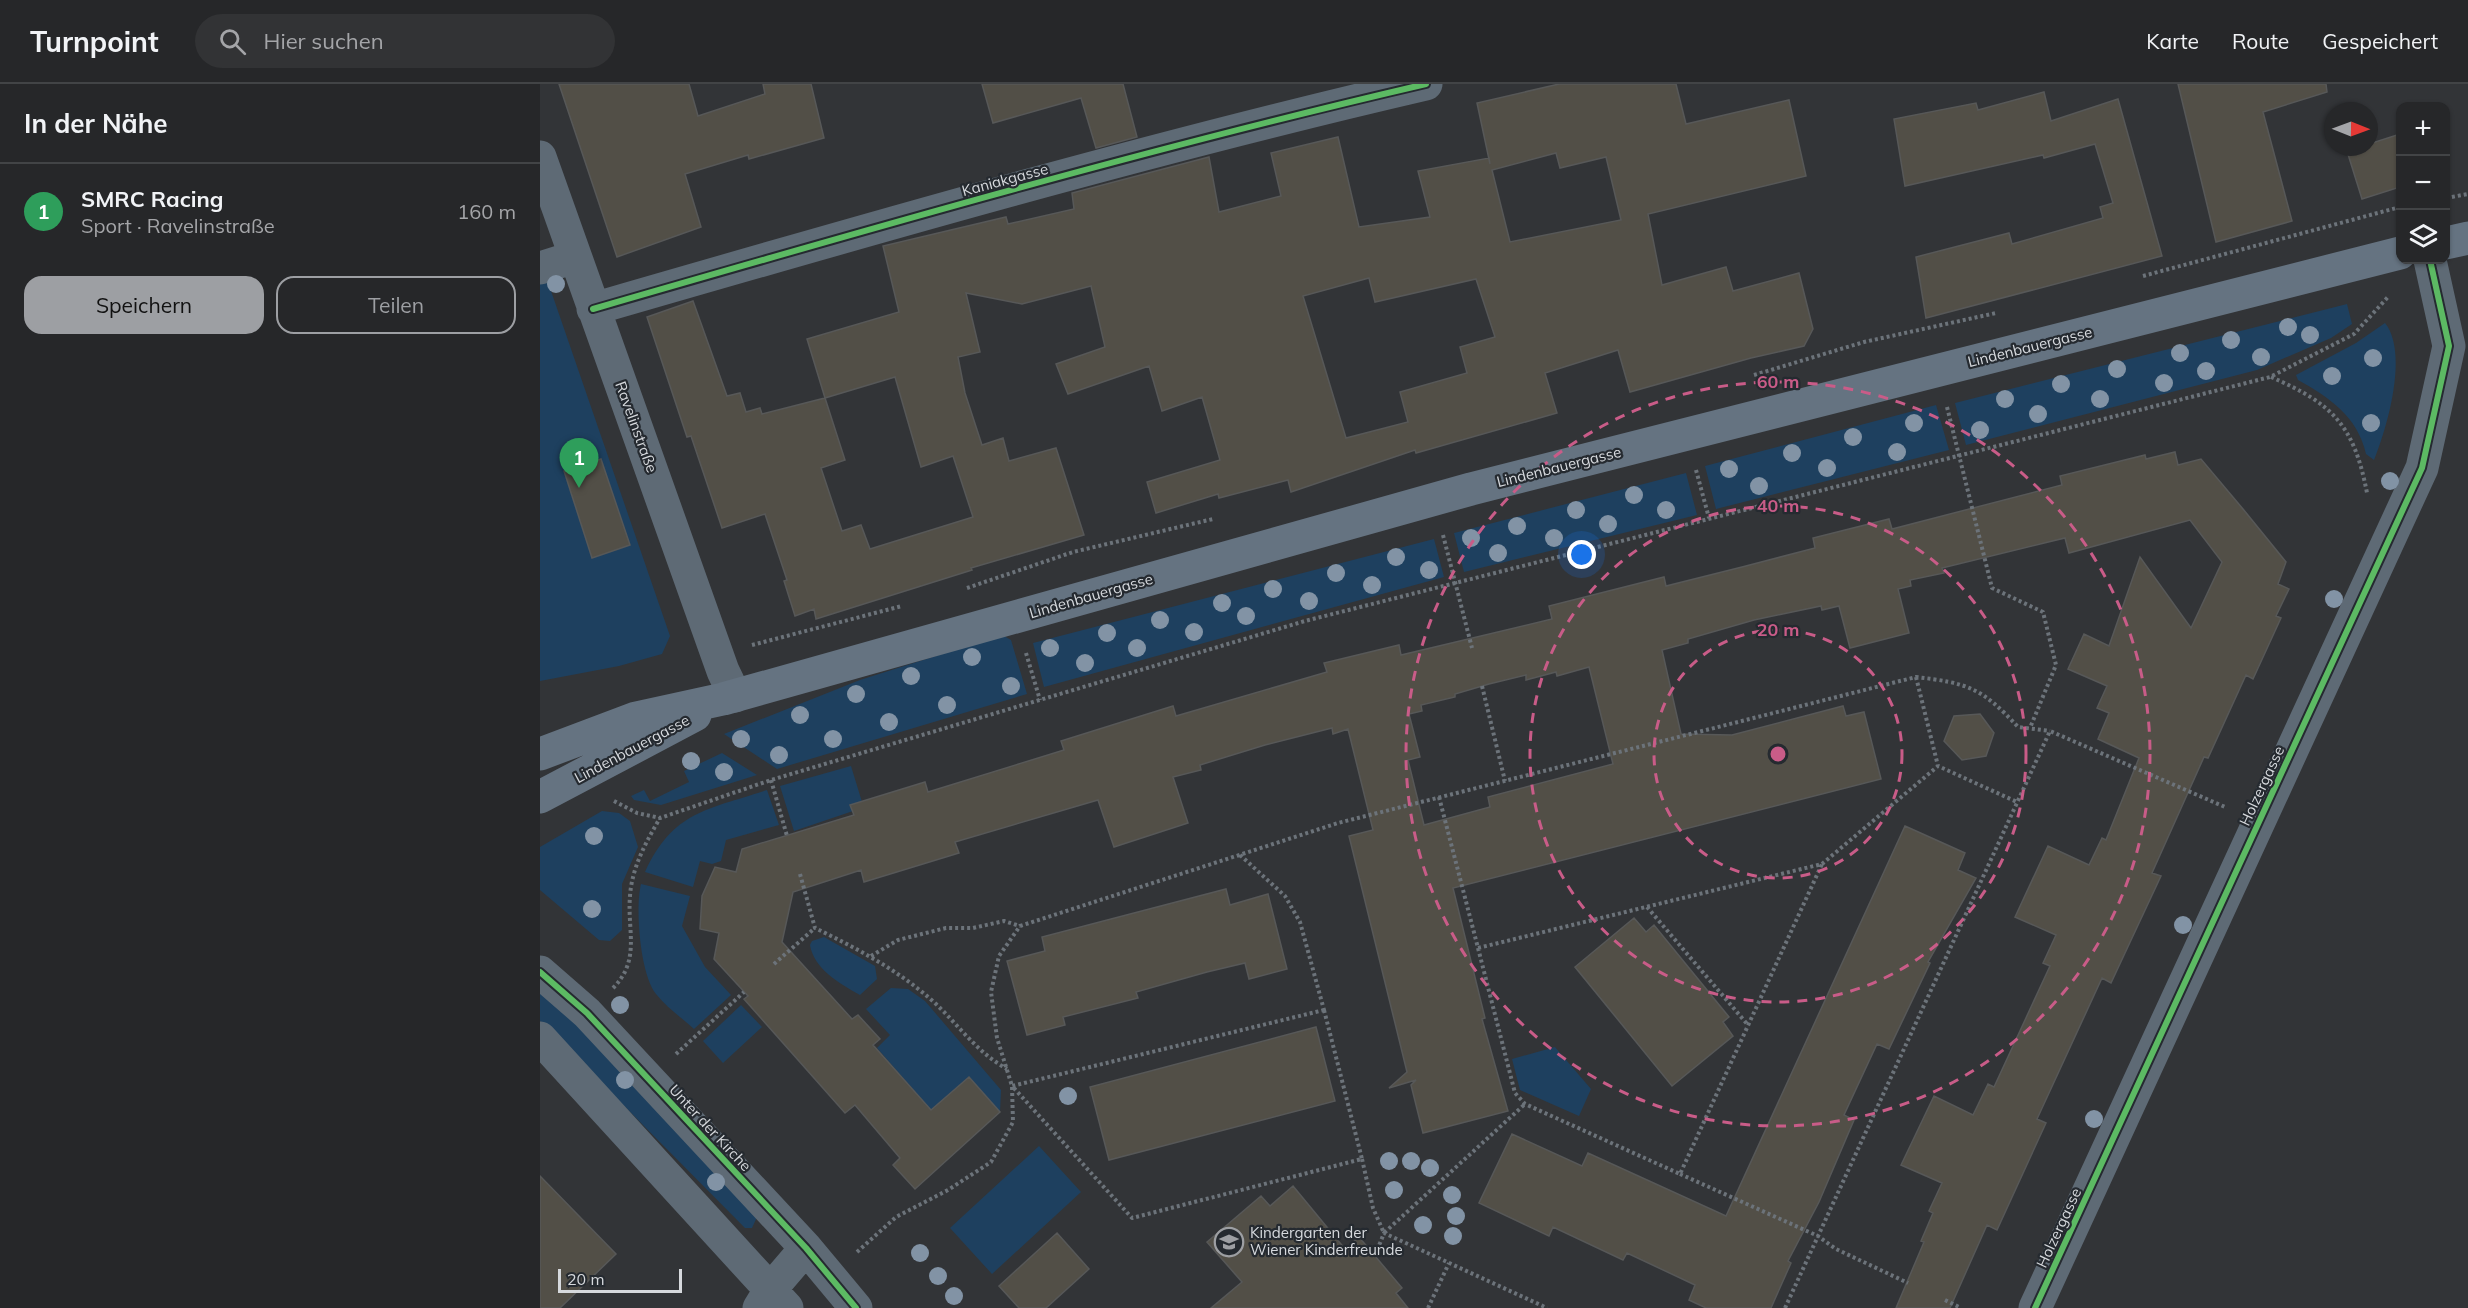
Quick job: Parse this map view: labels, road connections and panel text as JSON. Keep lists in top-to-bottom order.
{
  "streets": {
    "main road": ["Lindenbauergasse"],
    "street": [
      "Kaniakgasse",
      "Ravelinstraße",
      "Holzergasse",
      "Unter der Kirche"
    ]
  },
  "crossings": [
    ["Kaniakgasse", "Ravelinstraße"],
    ["Lindenbauergasse", "Ravelinstraße"]
  ],
  "places": {
    "school or university": ["Kindergarten der Wiener Kinderfreunde"]
  },
  "scale_bar": "20 m",
  "north": "right",
  "page": {
    "header": "Turnpoint",
    "search": "Hier suchen",
    "nav": ["Karte", "Route", "Gespeichert"],
    "heading": "In der Nähe",
    "map_buttons": ["+", "−"],
    "list": [
      {
        "mark": "1",
        "name": "SMRC Racing",
        "note": "Sport · Ravelinstraße",
        "value": "160 m"
      }
    ],
    "buttons": ["Speichern", "Teilen"],
    "pins": "1",
    "scale": "20 m"
  },
  "rings": ["60 m", "40 m", "20 m"]
}
